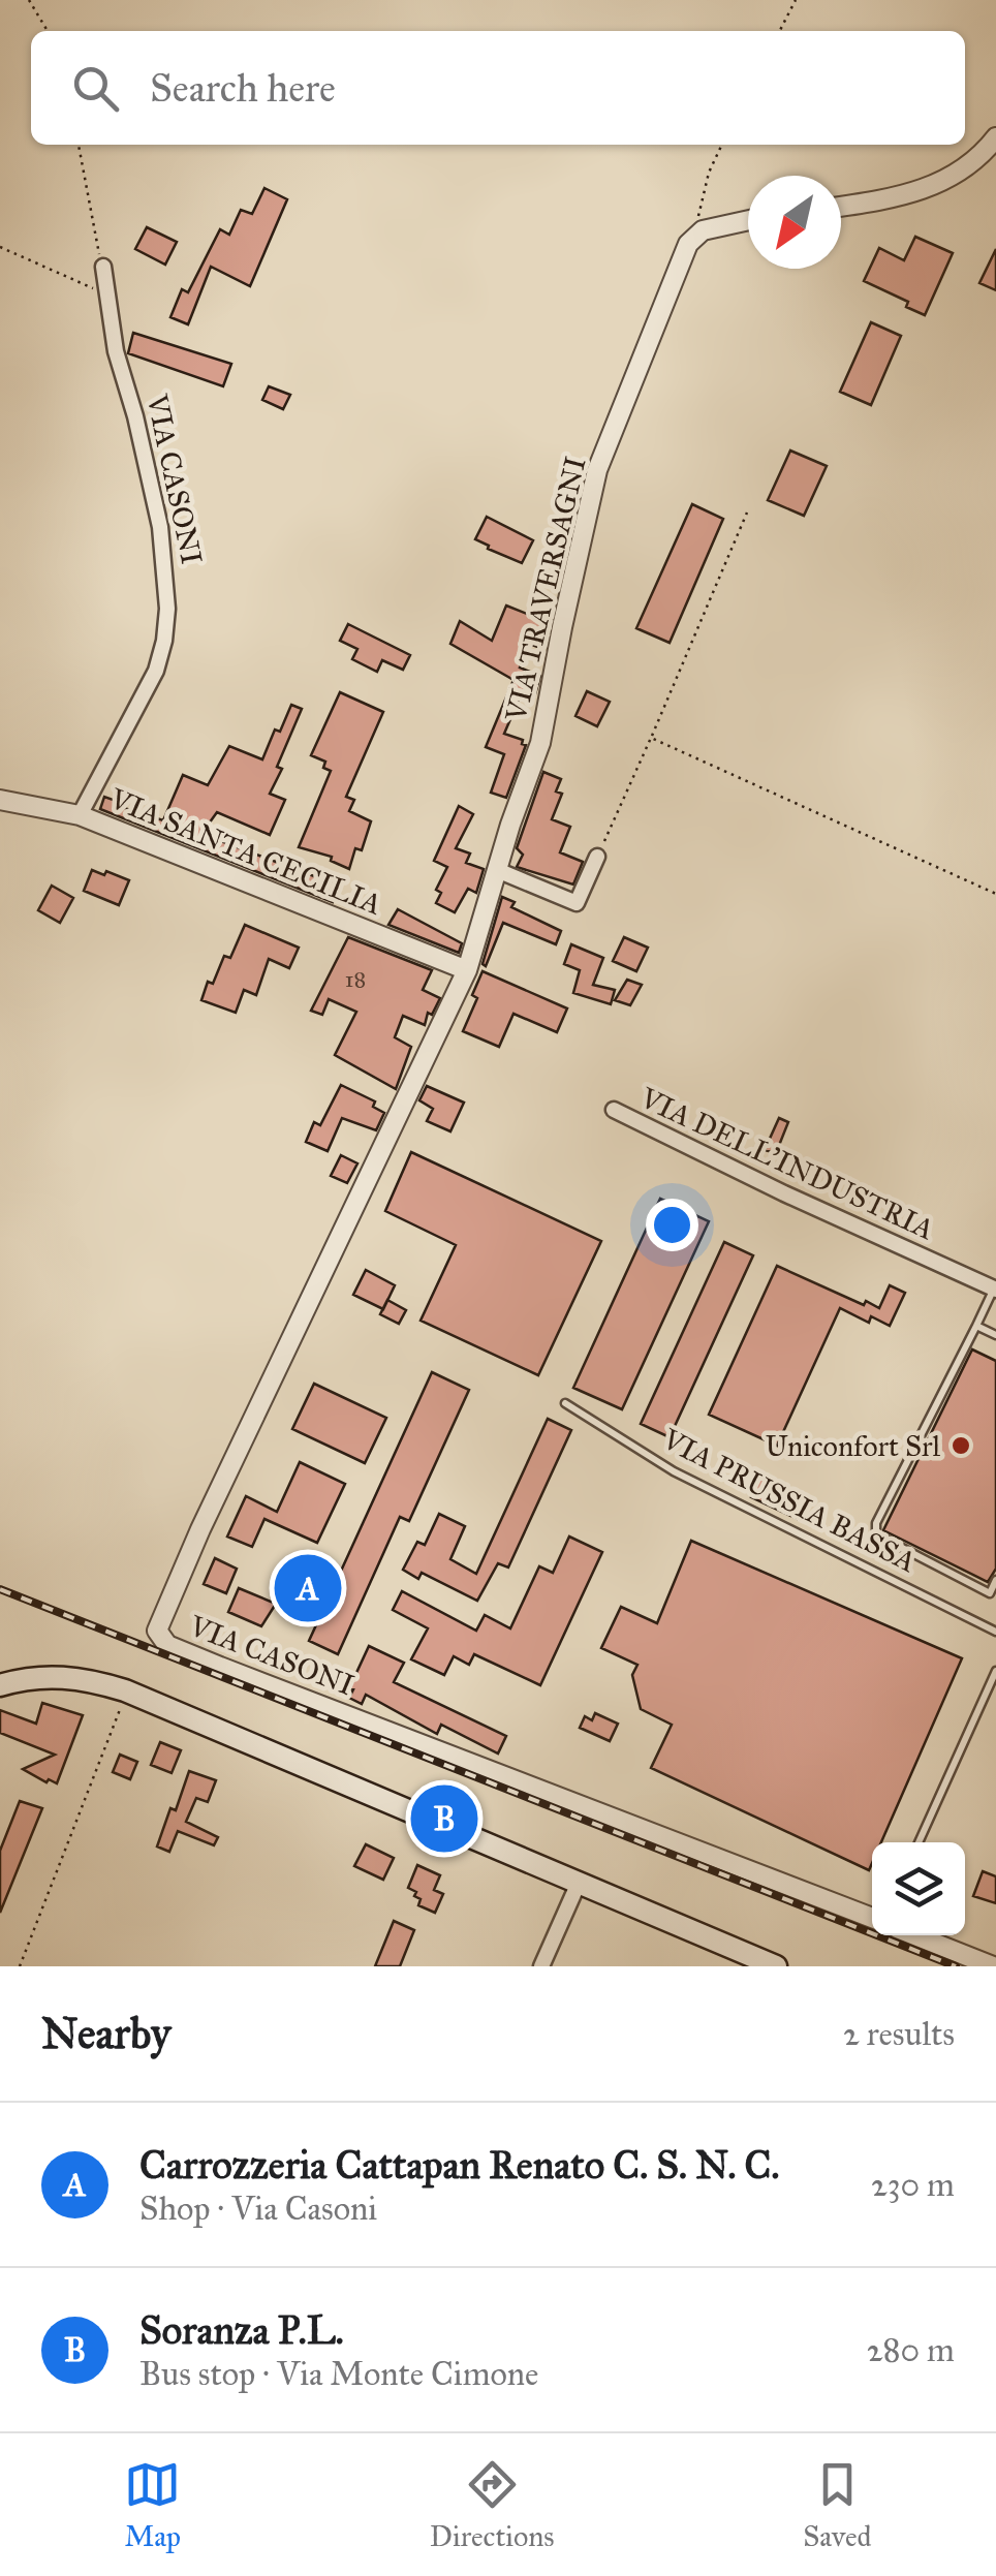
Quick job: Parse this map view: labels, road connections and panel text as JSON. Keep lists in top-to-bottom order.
{
  "streets": {
    "street": [
      "VIA CASONI",
      "VIA TRAVERSAGNI",
      "VIA SANTA CECILIA",
      "VIA DELL'INDUSTRIA"
    ],
    "lane": ["VIA PRUSSIA BASSA"]
  },
  "crossings": [
    ["VIA CASONI", "VIA TRAVERSAGNI"],
    ["VIA CASONI", "VIA SANTA CECILIA"],
    ["VIA TRAVERSAGNI", "VIA SANTA CECILIA"]
  ],
  "places": ["Uniconfort Srl"],
  "house_numbers": ["18"],
  "north": "bottom left",
  "page": {
    "search": "Search here",
    "pins": ["A", "B"],
    "heading": ["Nearby", "2 results"],
    "list": [
      {
        "mark": "A",
        "name": "Carrozzeria Cattapan Renato C. S. N. C.",
        "note": "Shop · Via Casoni",
        "value": "230 m"
      },
      {
        "mark": "B",
        "name": "Soranza P.L.",
        "note": "Bus stop · Via Monte Cimone",
        "value": "280 m"
      }
    ],
    "nav": ["Map", "Directions", "Saved"]
  }
}
